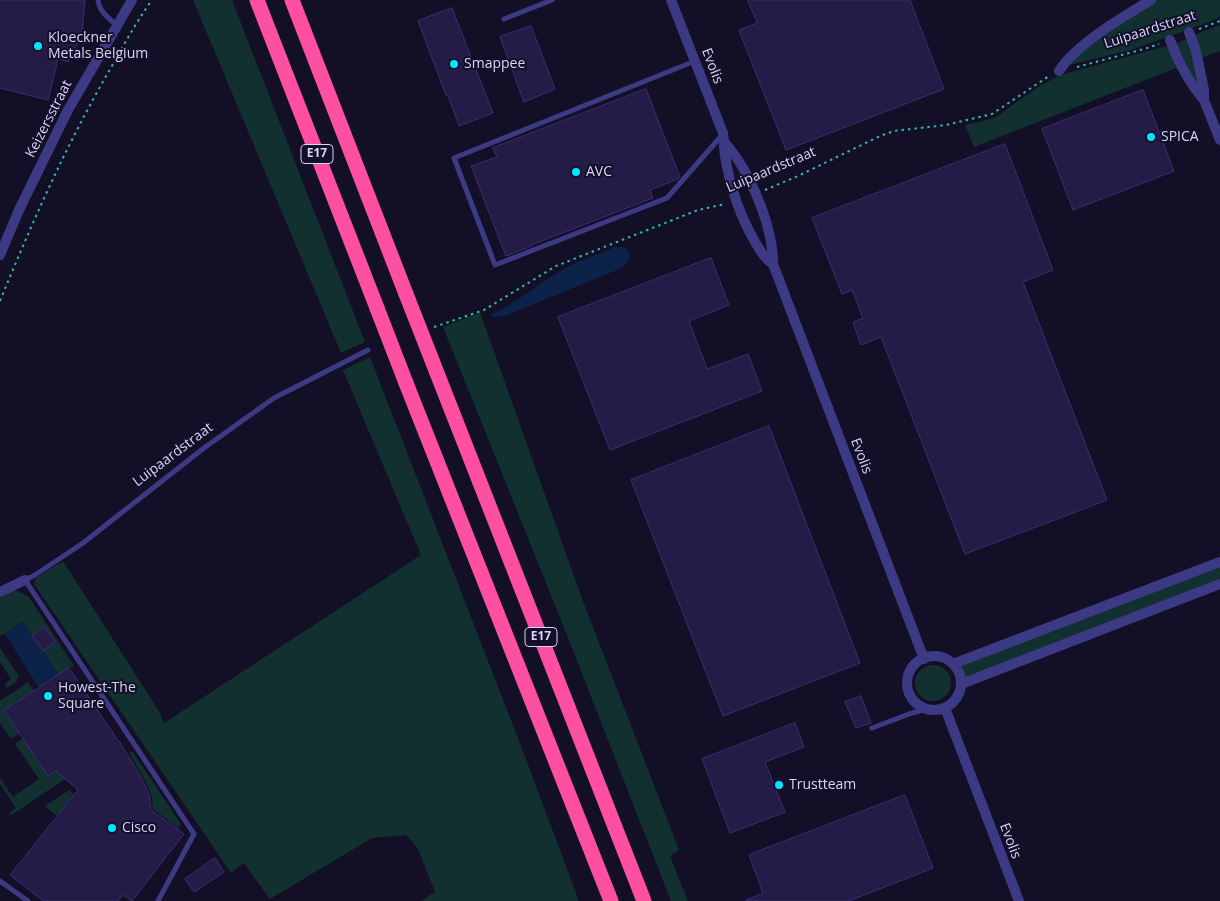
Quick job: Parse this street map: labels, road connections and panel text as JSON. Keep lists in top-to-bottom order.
{
  "streets": {
    "highway": ["E17"],
    "street": ["Luipaardstraat", "Evolis", "Keizersstraat"]
  },
  "crossings": [
    ["Luipaardstraat", "Evolis"]
  ],
  "places": [
    "Kloeckner Metals Belgium",
    "Smappee",
    "SPICA",
    "AVC",
    "Howest-The Square",
    "Trustteam",
    "Cisco"
  ]
}
